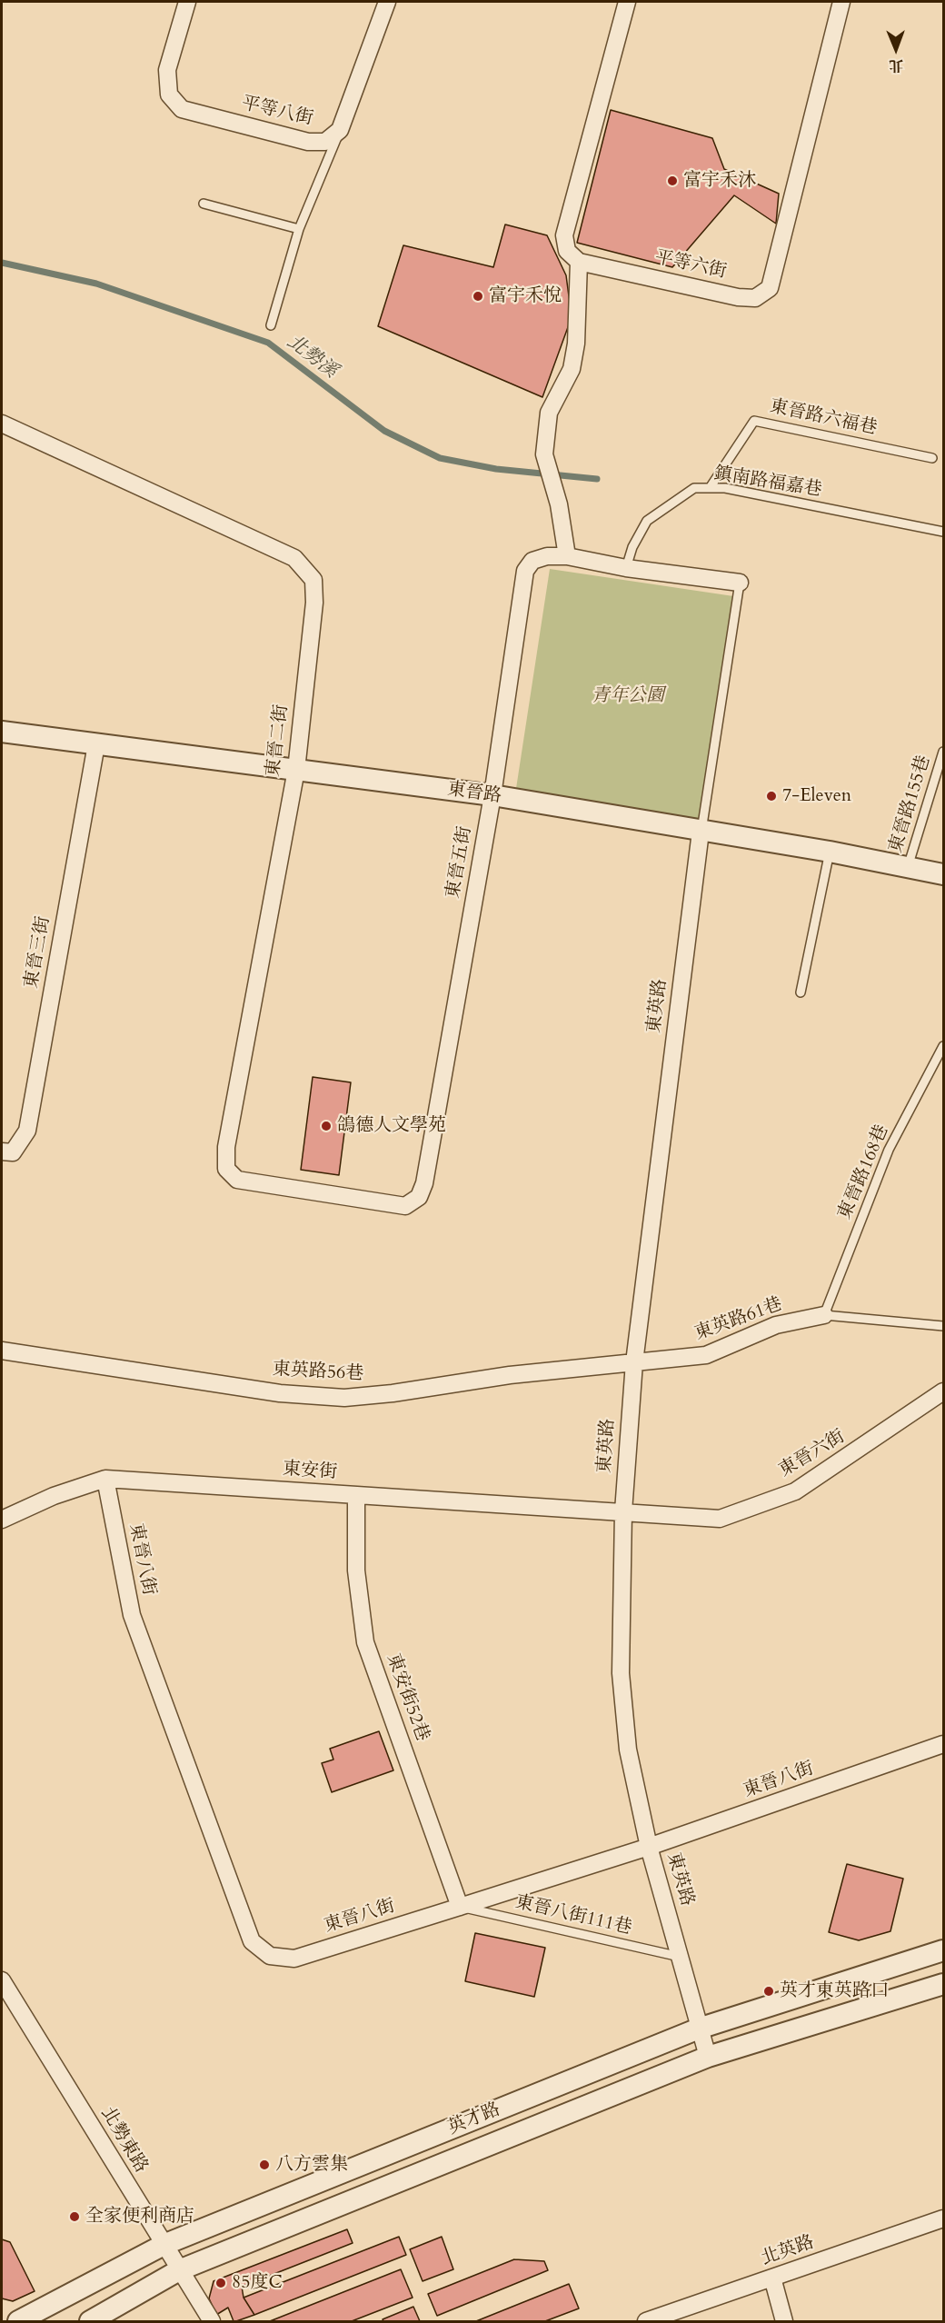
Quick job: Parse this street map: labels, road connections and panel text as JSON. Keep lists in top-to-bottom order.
{
  "streets": {
    "street": [
      "平等八街",
      "平等六街",
      "東晉二街",
      "東晉路",
      "東晉五街",
      "東晉三街",
      "東英路",
      "東英路61巷",
      "東英路56巷",
      "東晉六街",
      "東安街",
      "東晉八街",
      "東安街52巷",
      "英才路",
      "北勢東路",
      "北英路"
    ],
    "lane": [
      "東晉路六福巷",
      "鎮南路福嘉巷",
      "東晉路155巷",
      "東晉路168巷",
      "東晉八街111巷"
    ]
  },
  "crossings": [
    ["東晉路六福巷", "鎮南路福嘉巷"],
    ["鎮南路福嘉巷", "東晉五街"],
    ["東晉二街", "東晉路"],
    ["東晉二街", "東晉五街"],
    ["東晉路", "東晉路155巷"],
    ["東晉路", "東晉五街"],
    ["東晉路", "東晉三街"],
    ["東晉路", "東英路"],
    ["東英路", "東英路61巷"],
    ["東英路", "東英路56巷"],
    ["東英路", "東晉六街"],
    ["東英路", "東安街"],
    ["東英路", "東晉八街"],
    ["東英路", "東晉八街111巷"],
    ["東英路", "英才路"],
    ["東晉路168巷", "東英路61巷"],
    ["東英路61巷", "東英路56巷"],
    ["東晉六街", "東安街"],
    ["東安街", "東晉八街"],
    ["東安街", "東安街52巷"],
    ["東晉八街", "東安街52巷"],
    ["東晉八街", "東晉八街111巷"],
    ["東安街52巷", "東晉八街111巷"],
    ["英才路", "北勢東路"]
  ],
  "water": ["北勢溪"],
  "parks": ["青年公園"],
  "places": [
    "富宇禾沐",
    "富宇禾悅",
    "7-Eleven",
    "鴿德人文學苑",
    "英才東英路口",
    "八方雲集",
    "全家便利商店",
    "85度C"
  ],
  "north": "bottom"
}
